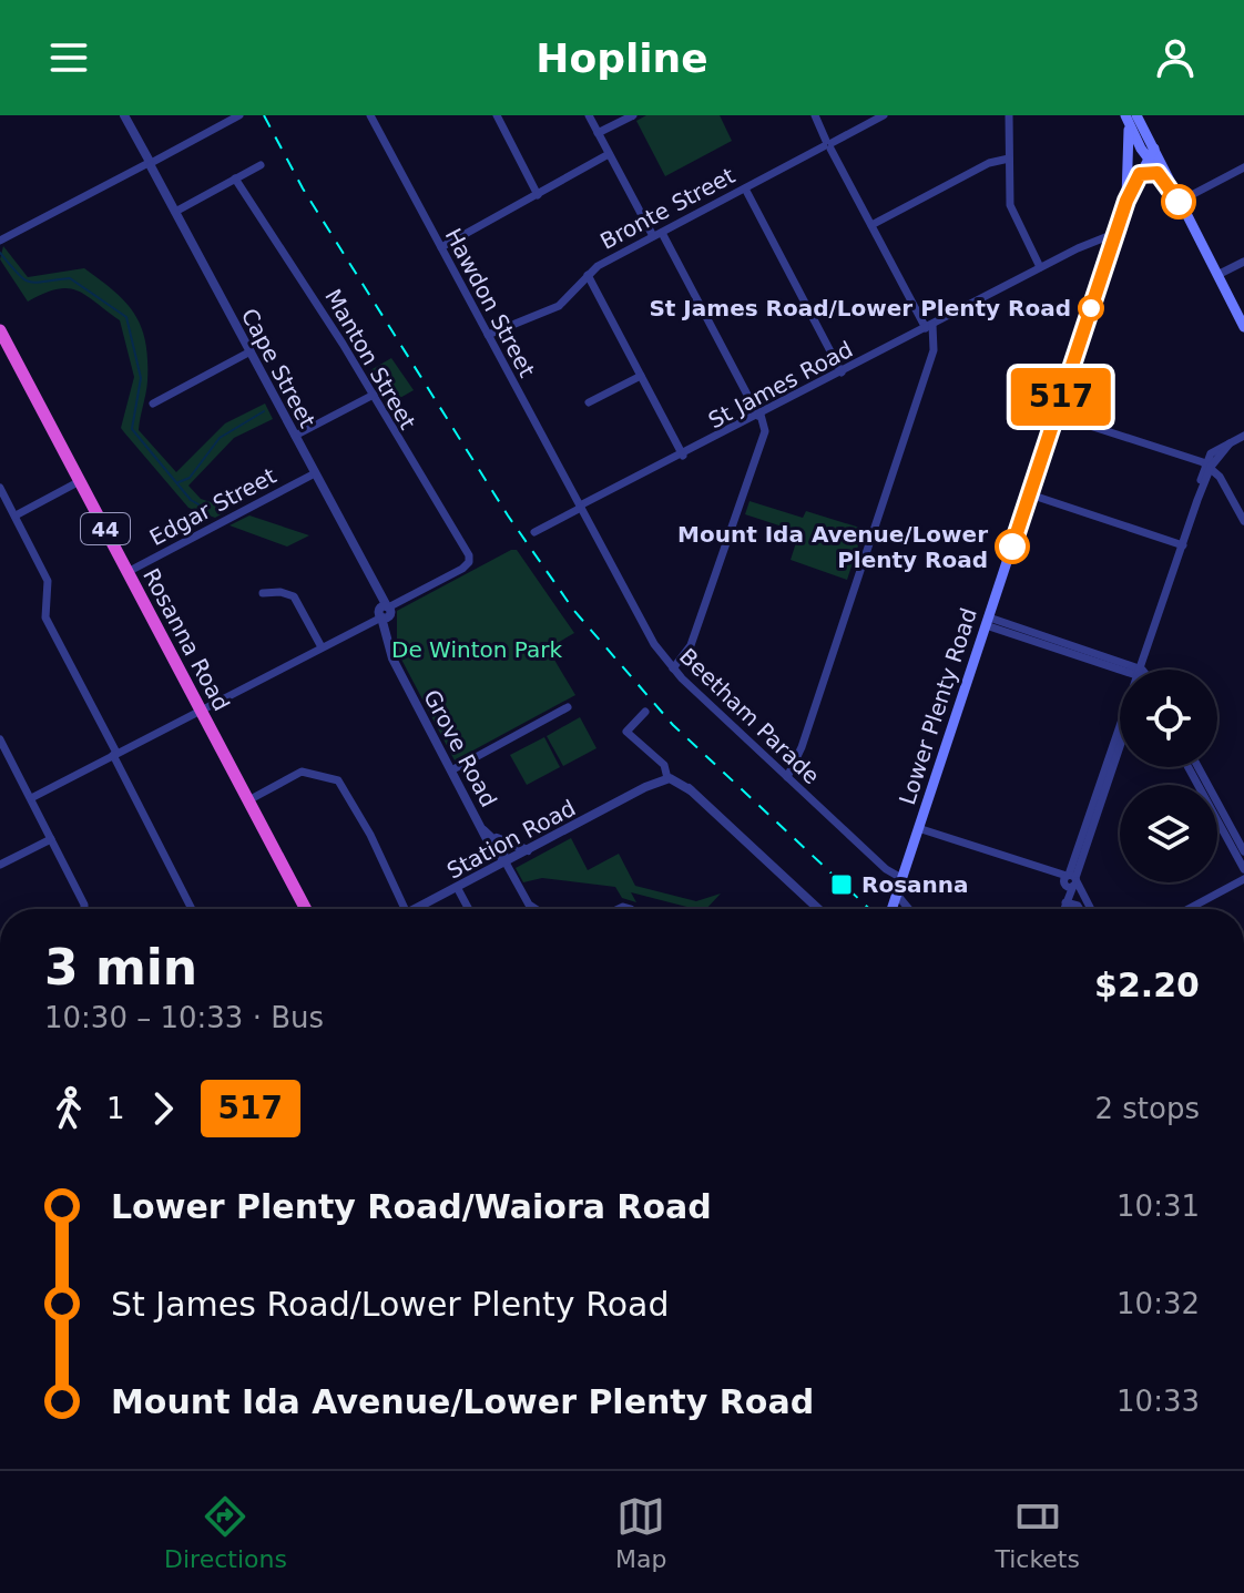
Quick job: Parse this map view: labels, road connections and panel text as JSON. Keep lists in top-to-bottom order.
{
  "streets": {
    "highway": ["44", "Rosanna Road"],
    "main road": ["Lower Plenty Road"],
    "street": [
      "Bronte Street",
      "Hawdon Street",
      "Manton Street",
      "Cape Street",
      "St James Road",
      "Edgar Street",
      "Beetham Parade",
      "Grove Road",
      "Station Road"
    ]
  },
  "crossings": [
    ["Bronte Street", "Hawdon Street"],
    ["Hawdon Street", "St James Road"],
    ["Hawdon Street", "Beetham Parade"],
    ["Manton Street", "Cape Street"],
    ["Manton Street", "Grove Road"],
    ["Cape Street", "Edgar Street"],
    ["Cape Street", "Grove Road"],
    ["St James Road", "Lower Plenty Road"],
    ["St James Road", "Beetham Parade"],
    ["Edgar Street", "Rosanna Road"],
    ["Lower Plenty Road", "Beetham Parade"],
    ["Grove Road", "Station Road"]
  ],
  "parks": ["De Winton Park"],
  "places": {
    "other": ["St James Road/Lower Plenty Road", "Mount Ida Avenue/Lower Plenty Road"],
    "transit": ["Rosanna"]
  },
  "lines": ["bus line 517"],
  "page": {
    "header": "Hopline",
    "on_map": "517",
    "heading": ["3 min", "10:30 – 10:33 · Bus", "$2.20"],
    "legs": ["1", "517", "2 stops"],
    "list": [
      {
        "name": "Lower Plenty Road/Waiora Road",
        "value": "10:31"
      },
      {
        "name": "St James Road/Lower Plenty Road",
        "value": "10:32"
      },
      {
        "name": "Mount Ida Avenue/Lower Plenty Road",
        "value": "10:33"
      }
    ],
    "tabs": ["Directions", "Map", "Tickets"]
  }
}
